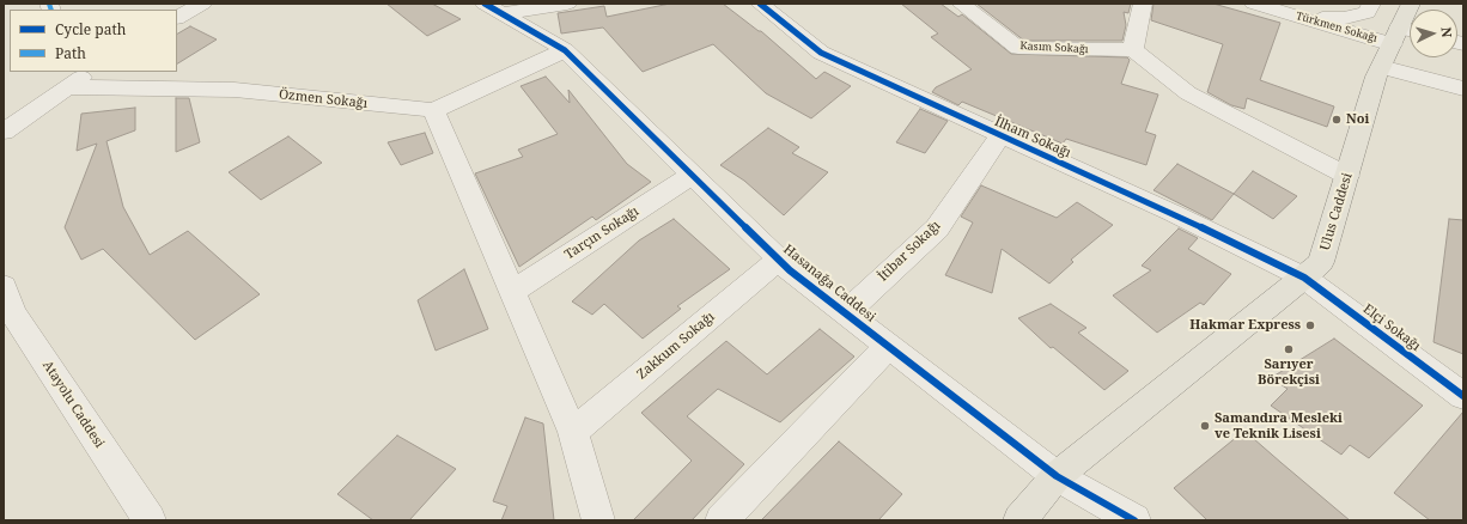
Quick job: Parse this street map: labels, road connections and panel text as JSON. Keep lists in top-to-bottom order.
{
  "streets": {
    "main road": ["Ulus Caddesi"],
    "street": [
      "Türkmen Sokağı",
      "Kasım Sokağı",
      "Özmen Sokağı",
      "İlham Sokağı",
      "Tarçın Sokağı",
      "İtibar Sokağı",
      "Hasanağa Caddesi",
      "Elçi Sokağı",
      "Zakkum Sokağı",
      "Atayolu Caddesi"
    ]
  },
  "crossings": [
    ["Türkmen Sokağı", "Ulus Caddesi"],
    ["İlham Sokağı", "Ulus Caddesi"],
    ["İlham Sokağı", "İtibar Sokağı"],
    ["İlham Sokağı", "Elçi Sokağı"],
    ["Ulus Caddesi", "Hasanağa Caddesi"],
    ["Ulus Caddesi", "Elçi Sokağı"],
    ["Tarçın Sokağı", "Hasanağa Caddesi"],
    ["İtibar Sokağı", "Hasanağa Caddesi"],
    ["Hasanağa Caddesi", "Zakkum Sokağı"]
  ],
  "places": [
    "Noi",
    "Hakmar Express",
    "Sarıyer Börekçisi",
    "Samandıra Mesleki ve Teknik Lisesi"
  ],
  "legend": ["Cycle path", "Path"],
  "north": "right"
}
